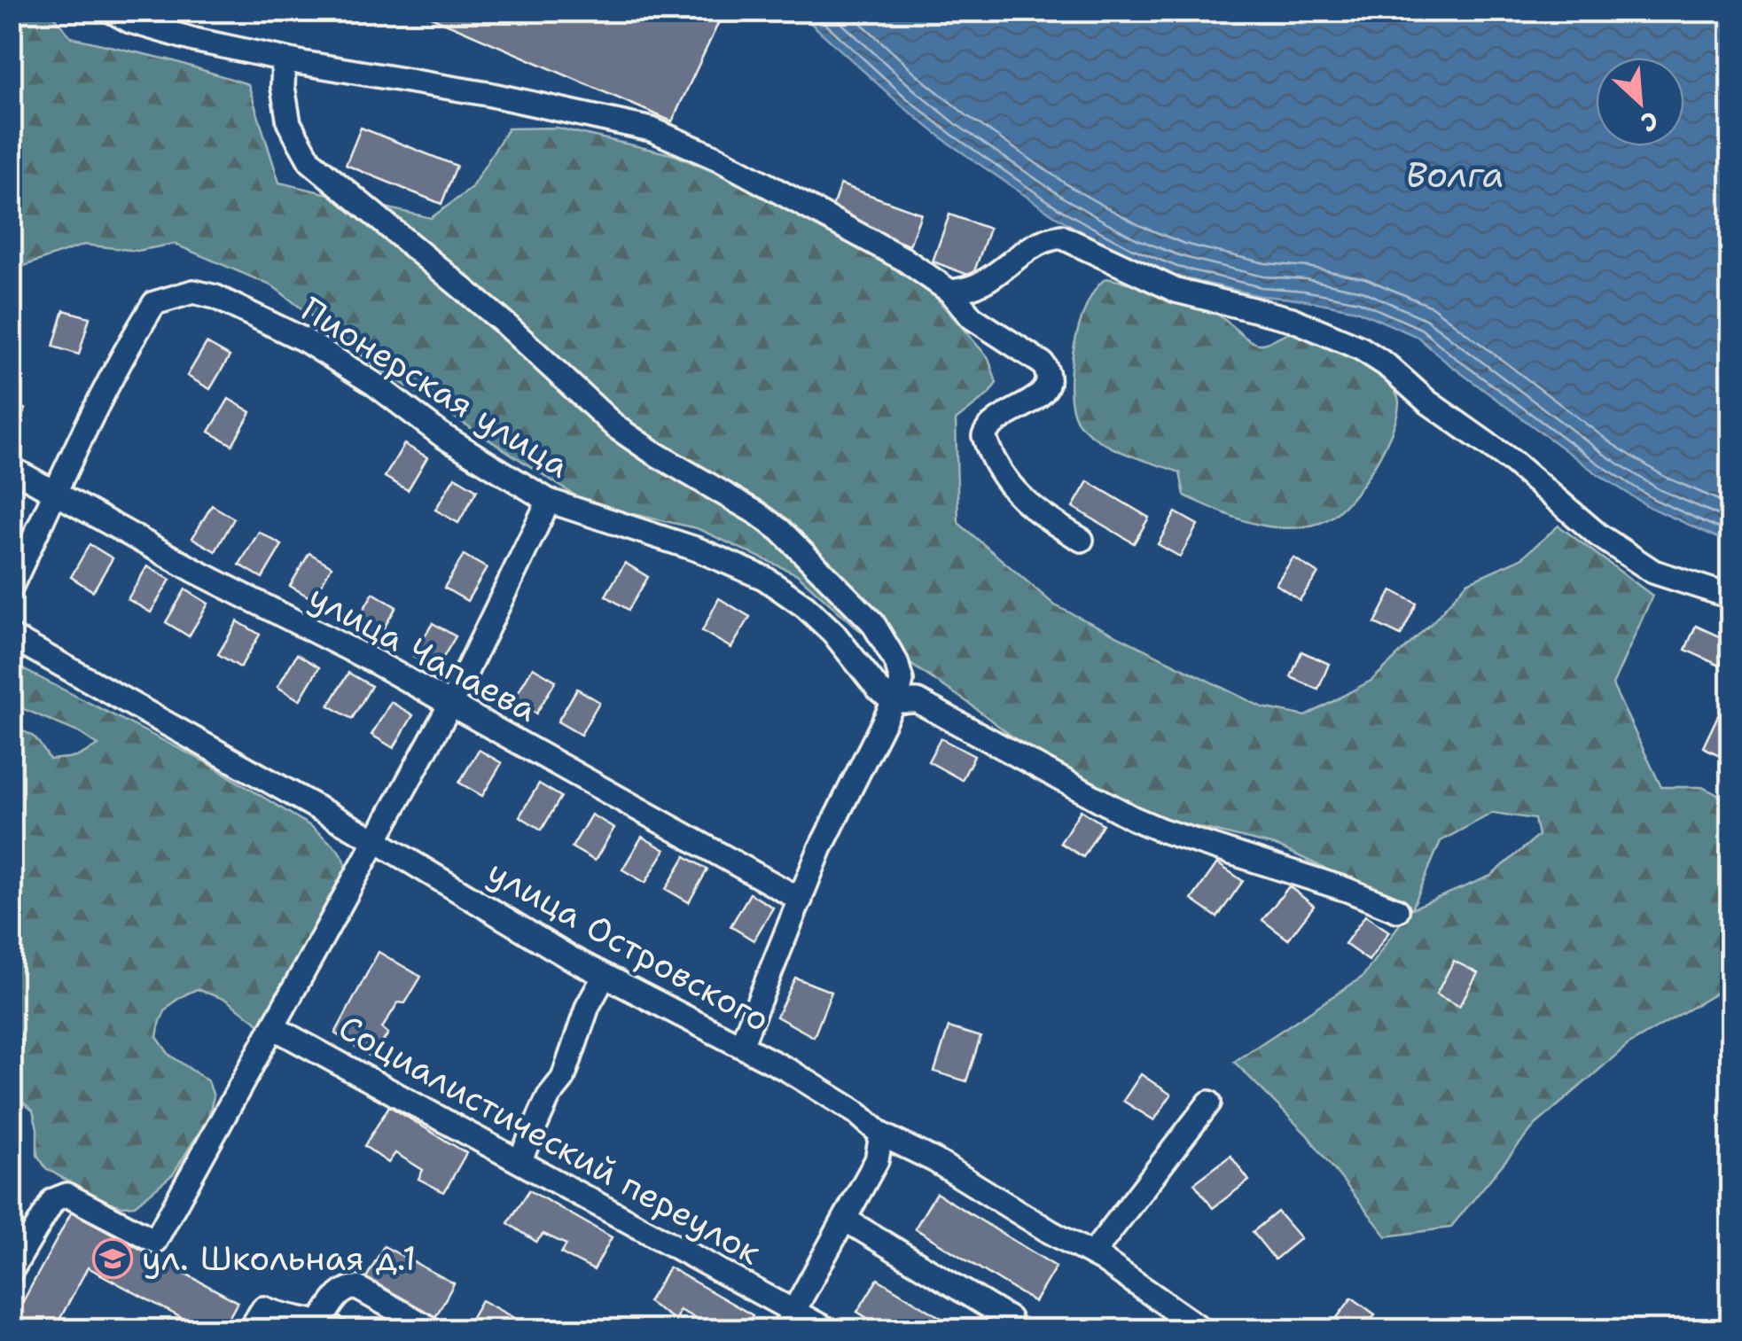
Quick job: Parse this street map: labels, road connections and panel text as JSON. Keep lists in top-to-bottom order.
{
  "streets": {
    "street": [
      "Пионерская улица",
      "улица Чапаева",
      "улица Островского",
      "Социалистический переулок"
    ]
  },
  "crossings": [
    ["Пионерская улица", "улица Чапаева"]
  ],
  "water": ["Волга"],
  "places": {
    "school or university": ["ул. Школьная д.1"]
  },
  "north": "bottom right"
}
